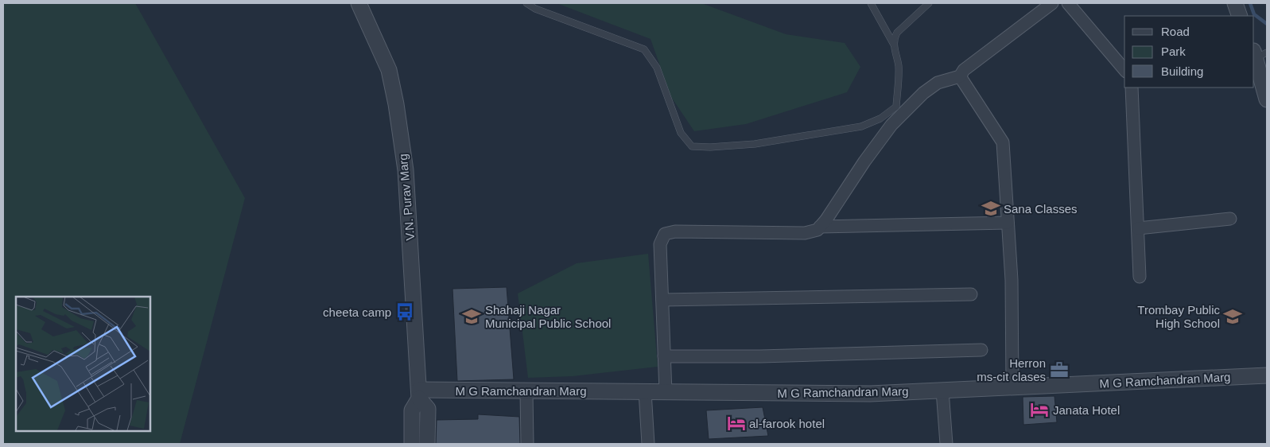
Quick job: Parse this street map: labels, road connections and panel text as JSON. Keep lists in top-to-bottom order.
{
  "streets": {
    "street": ["V.N. Purav Marg", "M G Ramchandran Marg"]
  },
  "crossings": [
    ["V.N. Purav Marg", "M G Ramchandran Marg"]
  ],
  "places": {
    "school or university": ["Sana Classes", "Shahaji Nagar Municipal Public School", "Trombay Public High School"],
    "bus stop": ["cheeta camp"],
    "office": ["Herron ms-cit clases"],
    "hotel": ["Janata Hotel", "al-farook hotel"]
  },
  "legend": ["Road", "Park", "Building"]
}
